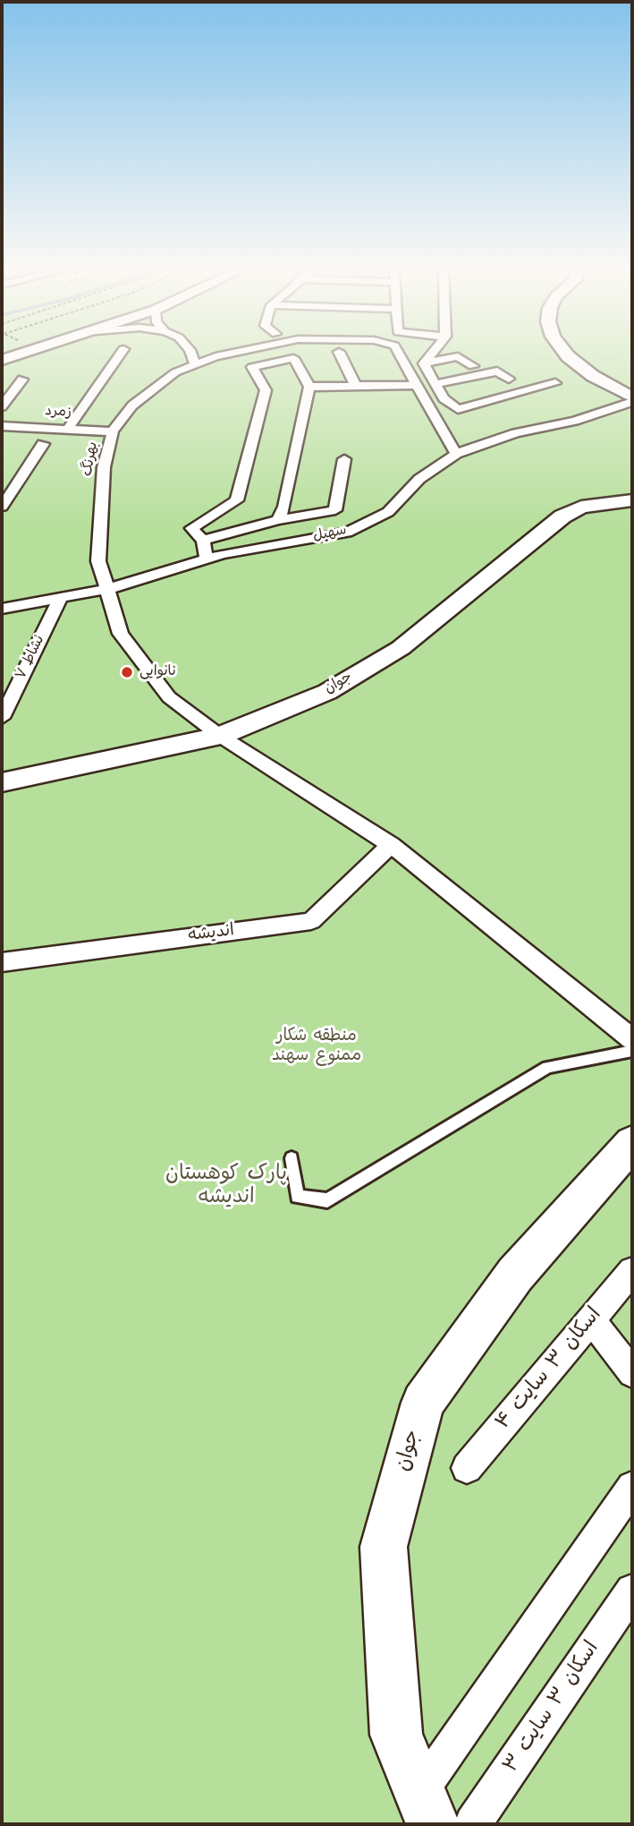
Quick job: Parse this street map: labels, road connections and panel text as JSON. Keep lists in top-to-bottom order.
{
  "streets": {
    "street": [
      "زمرد",
      "بهرنگ",
      "سهیل",
      "نشاط ۷",
      "جوان",
      "اندیشه",
      "اسکان ۳ سایت ۴",
      "اسکان ۳ سایت ۳"
    ]
  },
  "crossings": [
    ["زمرد", "بهرنگ"],
    ["بهرنگ", "سهیل"],
    ["بهرنگ", "جوان"],
    ["بهرنگ", "اندیشه"],
    ["سهیل", "نشاط ۷"]
  ],
  "parks": ["منطقه شکار ممنوع سهند", "پارک کوهستان اندیشه"],
  "places": ["نانوایی"]
}
